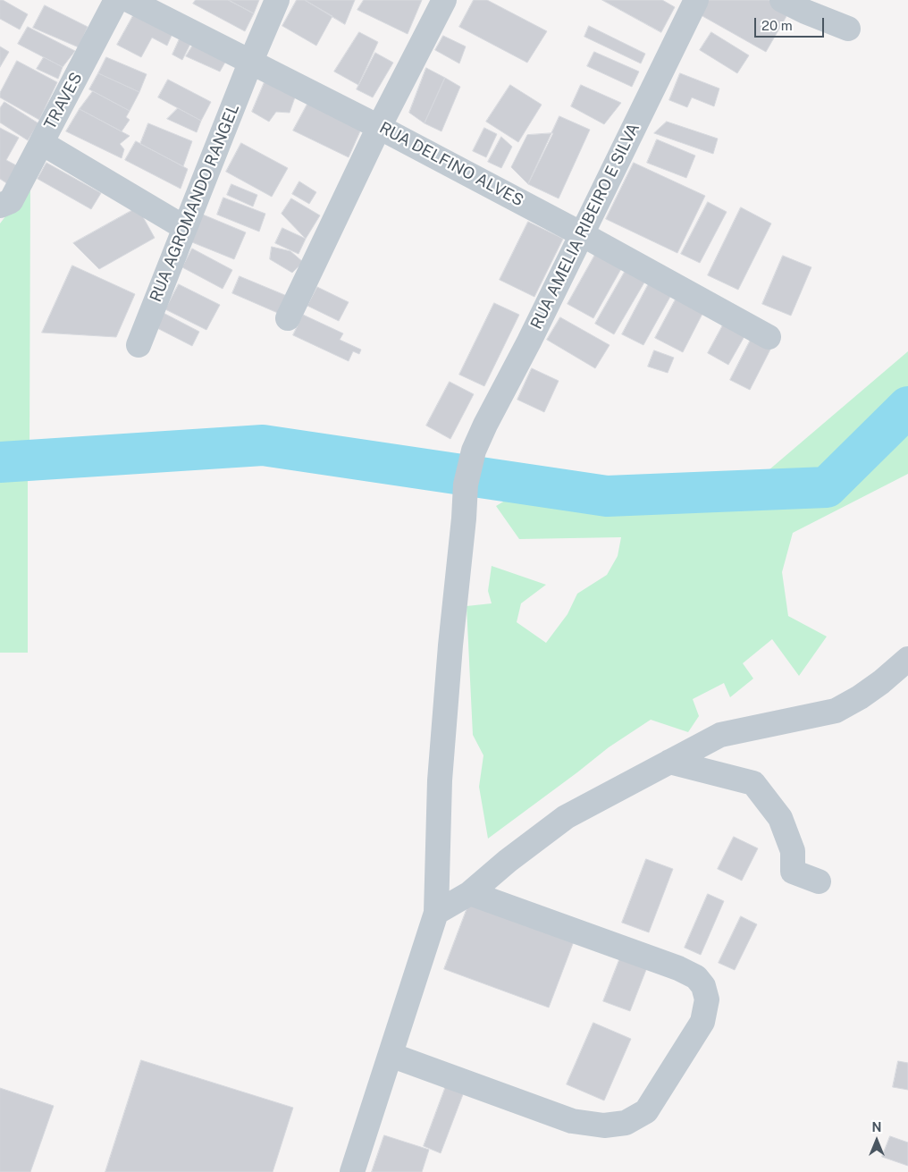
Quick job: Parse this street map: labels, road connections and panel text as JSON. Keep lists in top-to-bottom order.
{
  "streets": {
    "street": [
      "TRAVES",
      "RUA DELFINO ALVES",
      "RUA AGROMANDO RANGEL",
      "RUA AMELIA RIBEIRO E SILVA"
    ]
  },
  "crossings": [
    ["RUA DELFINO ALVES", "RUA AGROMANDO RANGEL"],
    ["RUA DELFINO ALVES", "RUA AMELIA RIBEIRO E SILVA"]
  ],
  "scale_bar": "20 m",
  "north": "top"
}
